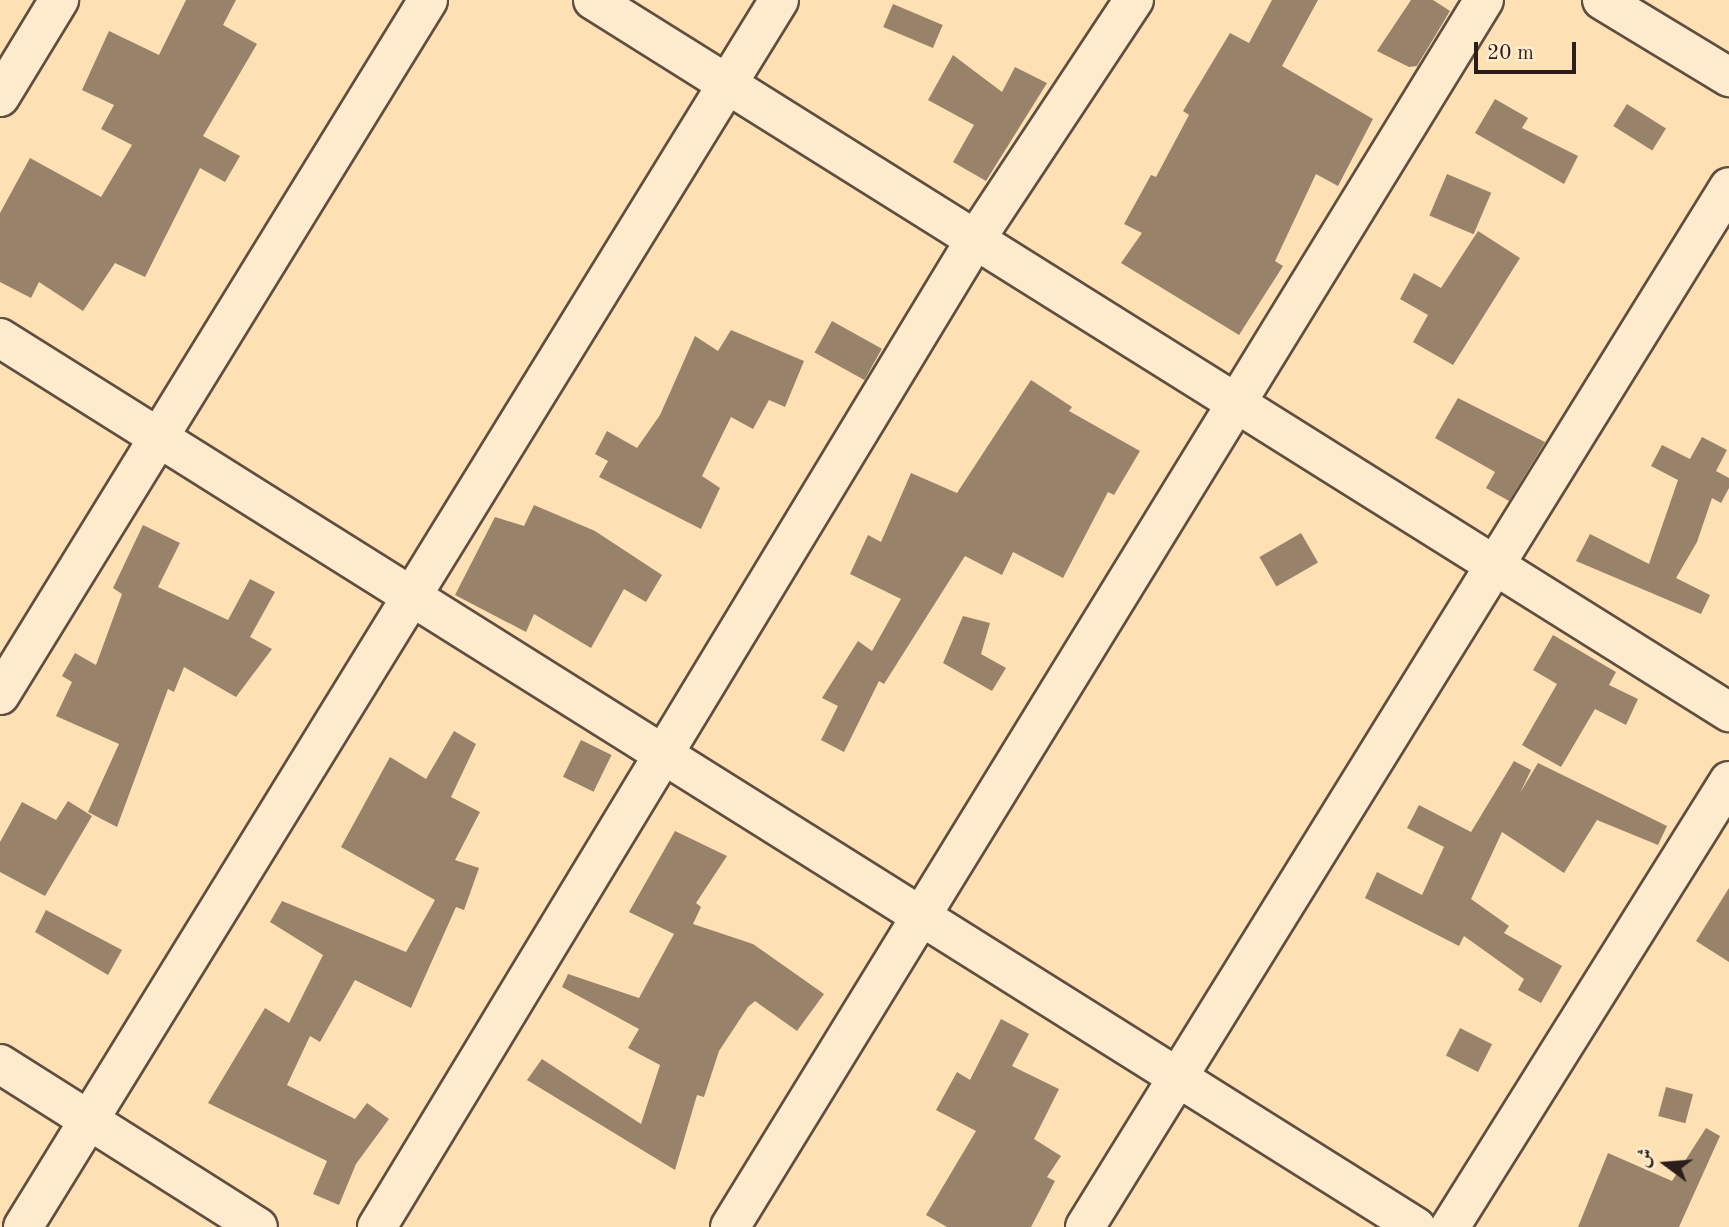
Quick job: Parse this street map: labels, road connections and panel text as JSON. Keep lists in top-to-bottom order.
{
  "scale_bar": "20 m",
  "north": "left"
}
